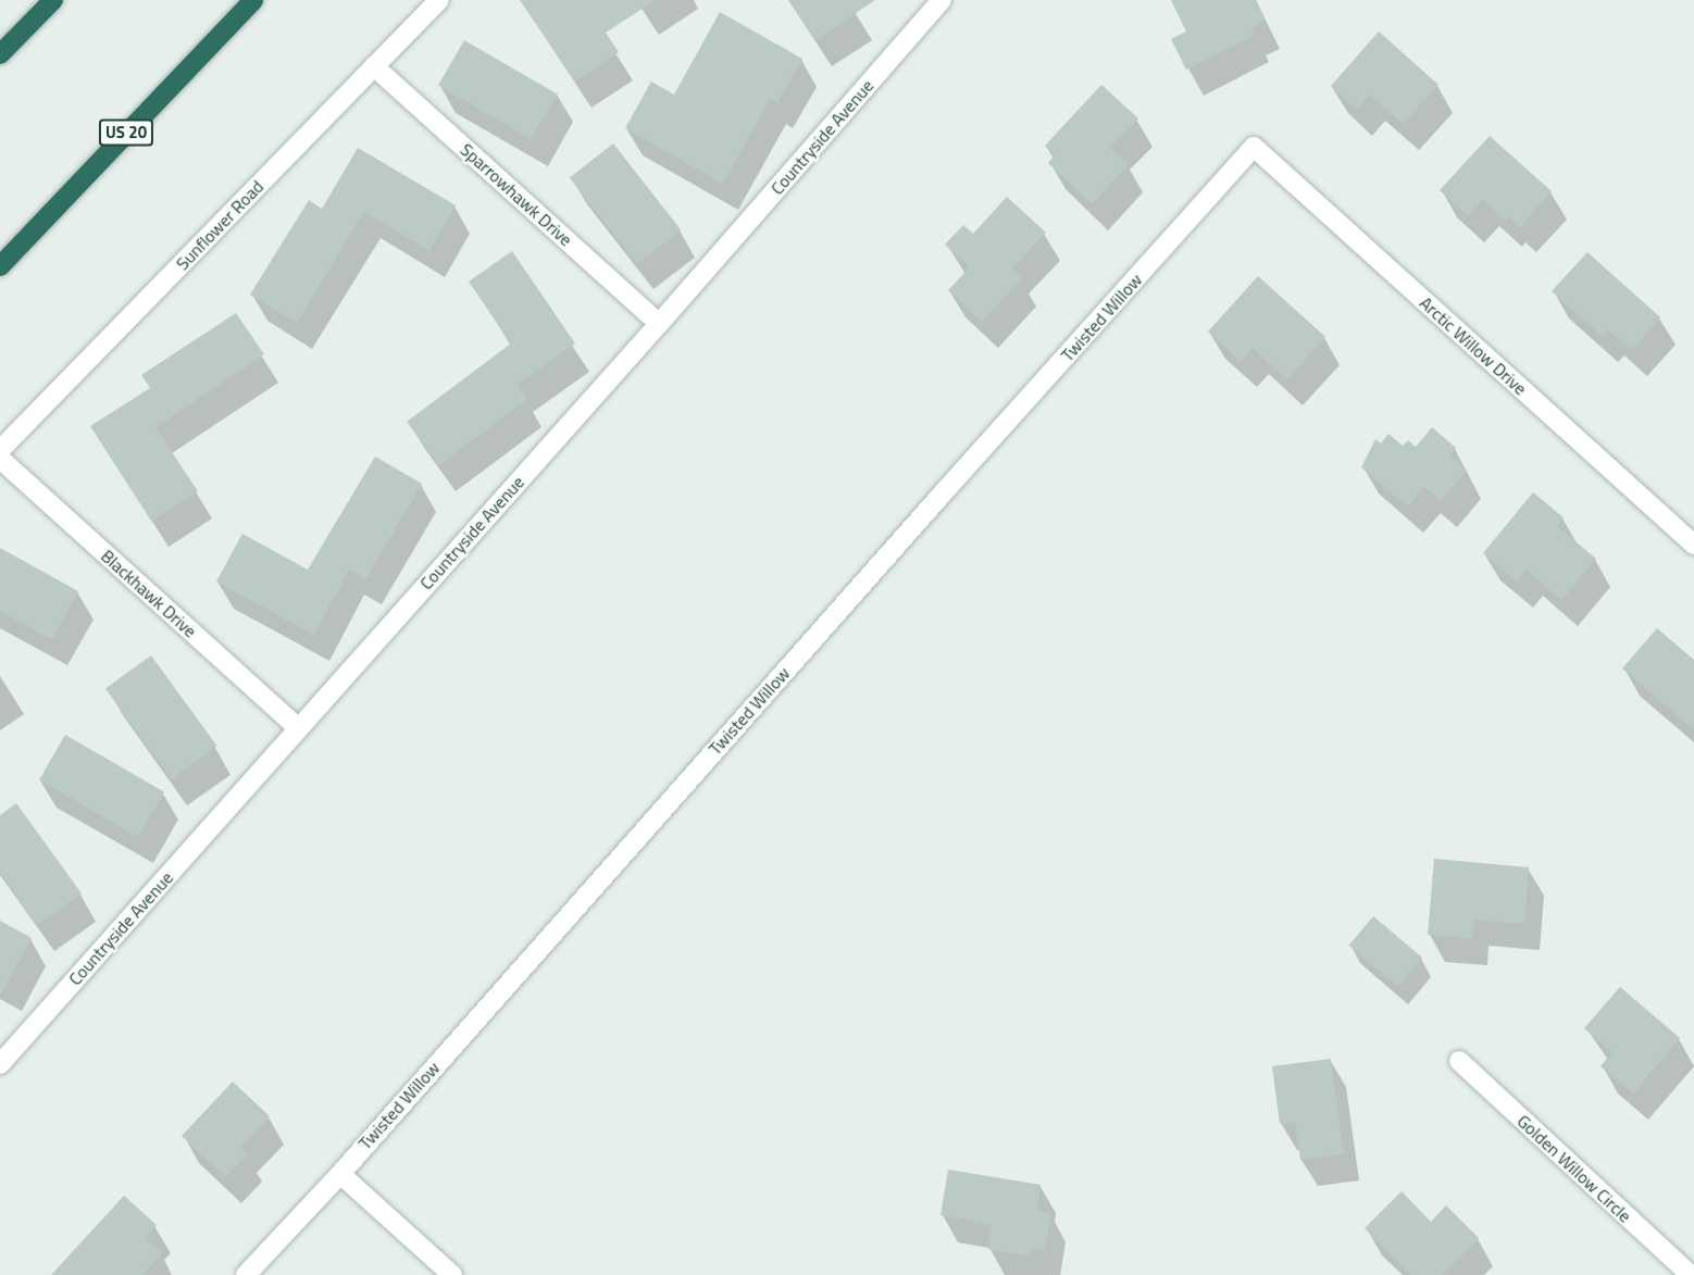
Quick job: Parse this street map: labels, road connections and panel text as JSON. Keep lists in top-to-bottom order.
{
  "streets": {
    "highway": ["US 20"],
    "street": [
      "Countryside Avenue",
      "Sparrowhawk Drive",
      "Sunflower Road",
      "Twisted Willow",
      "Arctic Willow Drive",
      "Blackhawk Drive",
      "Golden Willow Circle"
    ]
  },
  "crossings": [
    ["Countryside Avenue", "Sparrowhawk Drive"],
    ["Countryside Avenue", "Blackhawk Drive"],
    ["Sparrowhawk Drive", "Sunflower Road"],
    ["Twisted Willow", "Arctic Willow Drive"]
  ]
}
